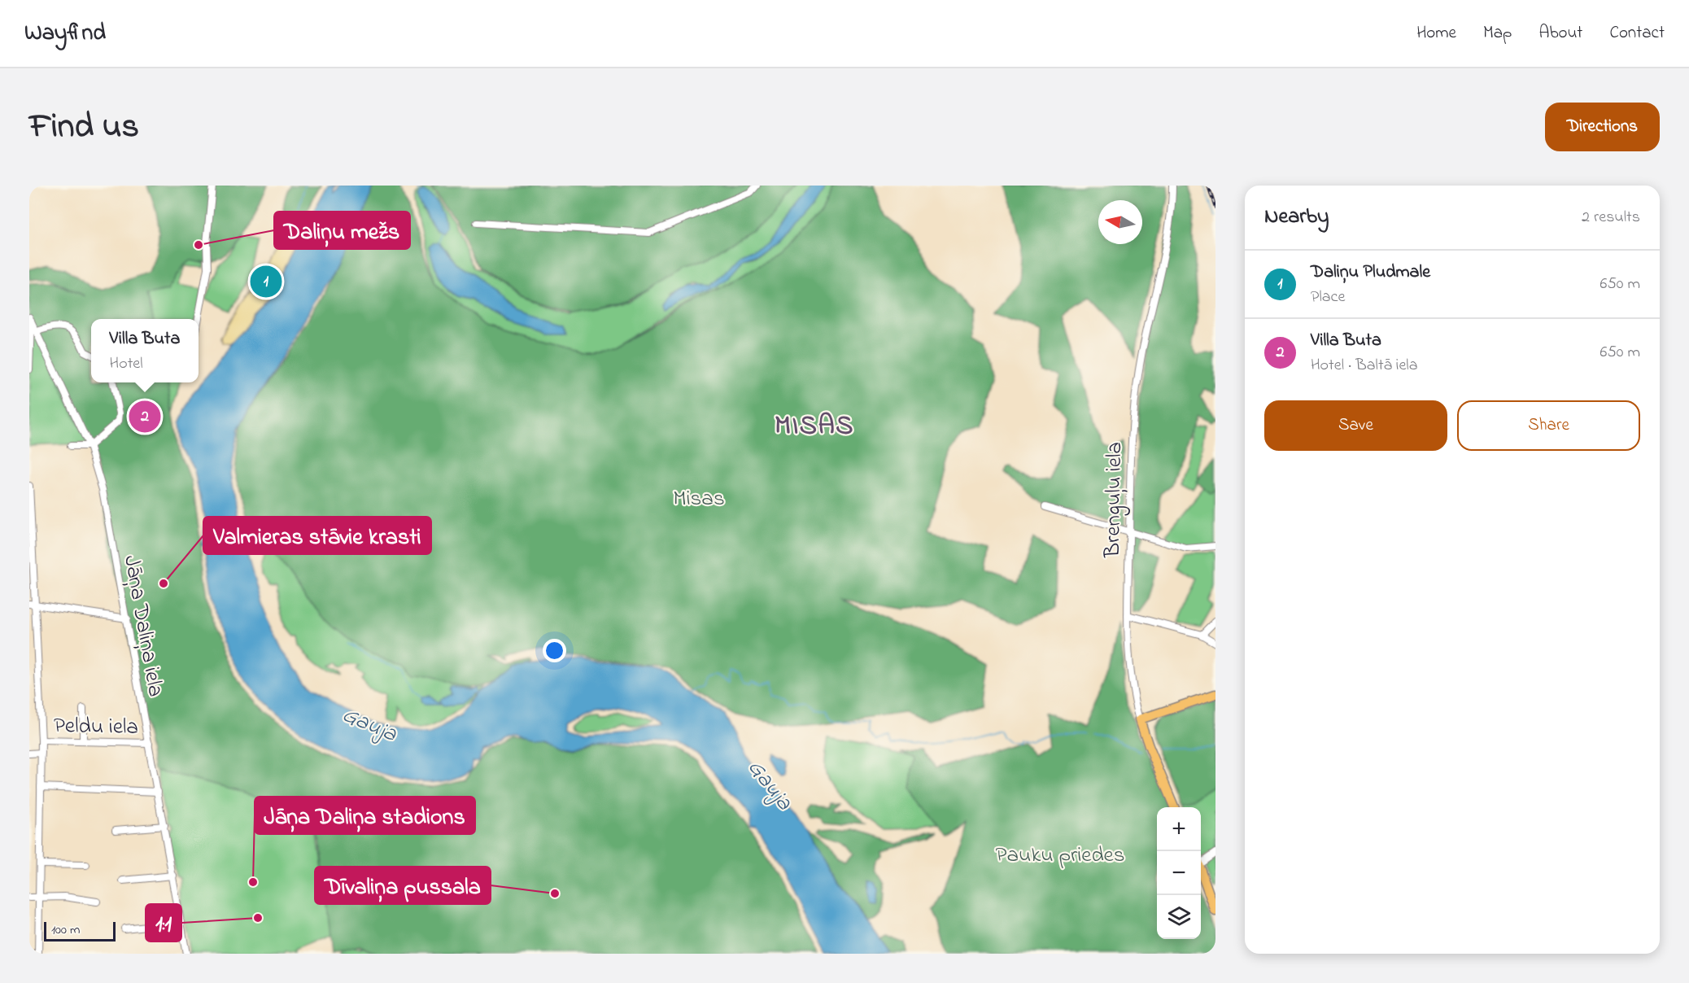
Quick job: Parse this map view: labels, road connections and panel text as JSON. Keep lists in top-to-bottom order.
{
  "streets": {
    "main road": ["Brenguļu iela"],
    "street": ["Jāņa Daliņa iela", "Peldu iela"]
  },
  "crossings": [
    ["Jāņa Daliņa iela", "Peldu iela"]
  ],
  "districts": ["MISAS"],
  "water": ["Gauja"],
  "parks": ["Misas", "Pauku priedes"],
  "places": [
    "Daliņu mežs",
    "Valmieras stāvie krasti",
    "Jāņa Daliņa stadions",
    "Dīvaliņa pussala",
    "1:1"
  ],
  "scale_bar": "100 m",
  "north": "left",
  "page": {
    "header": "Wayfind",
    "nav": [
      "Home",
      "Map",
      "About",
      "Contact"
    ],
    "title": "Find us",
    "buttons": [
      "Directions",
      ["Save", "Share"]
    ],
    "heading": ["Nearby", "2 results"],
    "list": [
      {
        "mark": "1",
        "name": "Daliņu Pludmale",
        "note": "Place",
        "value": "650 m"
      },
      {
        "mark": "2",
        "name": "Villa Buta",
        "note": "Hotel · Baltā iela",
        "value": "650 m"
      }
    ],
    "pins": ["1", "2"],
    "popup": ["Villa Buta", "Hotel"],
    "map_buttons": ["+", "−"],
    "scale": "100 m"
  }
}
